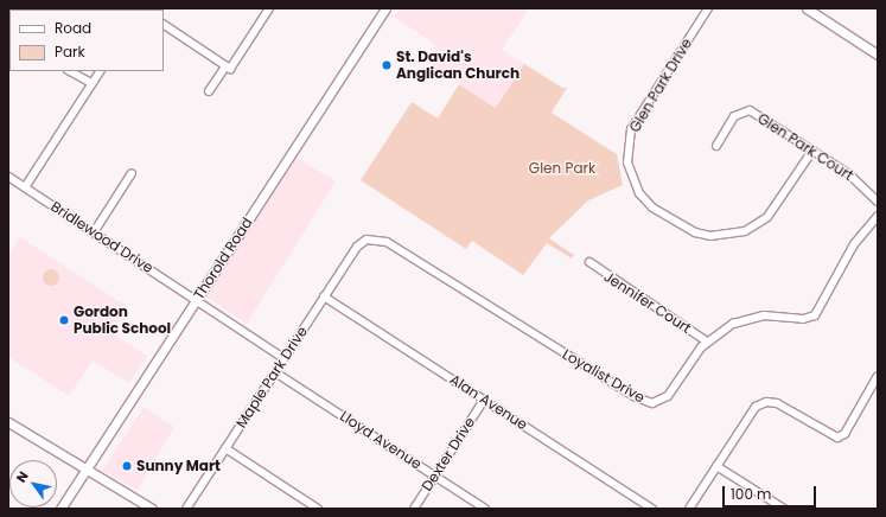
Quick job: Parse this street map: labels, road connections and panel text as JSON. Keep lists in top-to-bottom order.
{
  "streets": {
    "street": [
      "Glen Park Drive",
      "Glen Park Court",
      "Bridlewood Drive",
      "Thorold Road",
      "Jennifer Court",
      "Loyalist Drive",
      "Maple Park Drive",
      "Alan Avenue",
      "Lloyd Avenue",
      "Dexter Drive"
    ]
  },
  "crossings": [
    ["Glen Park Drive", "Glen Park Court"],
    ["Bridlewood Drive", "Thorold Road"],
    ["Jennifer Court", "Loyalist Drive"],
    ["Loyalist Drive", "Maple Park Drive"],
    ["Maple Park Drive", "Alan Avenue"],
    ["Maple Park Drive", "Lloyd Avenue"],
    ["Alan Avenue", "Dexter Drive"],
    ["Lloyd Avenue", "Dexter Drive"]
  ],
  "parks": ["Glen Park"],
  "places": ["St. David's Anglican Church", "Gordon Public School", "Sunny Mart"],
  "legend": ["Road", "Park"],
  "scale_bar": "100 m",
  "north": "top left"
}
